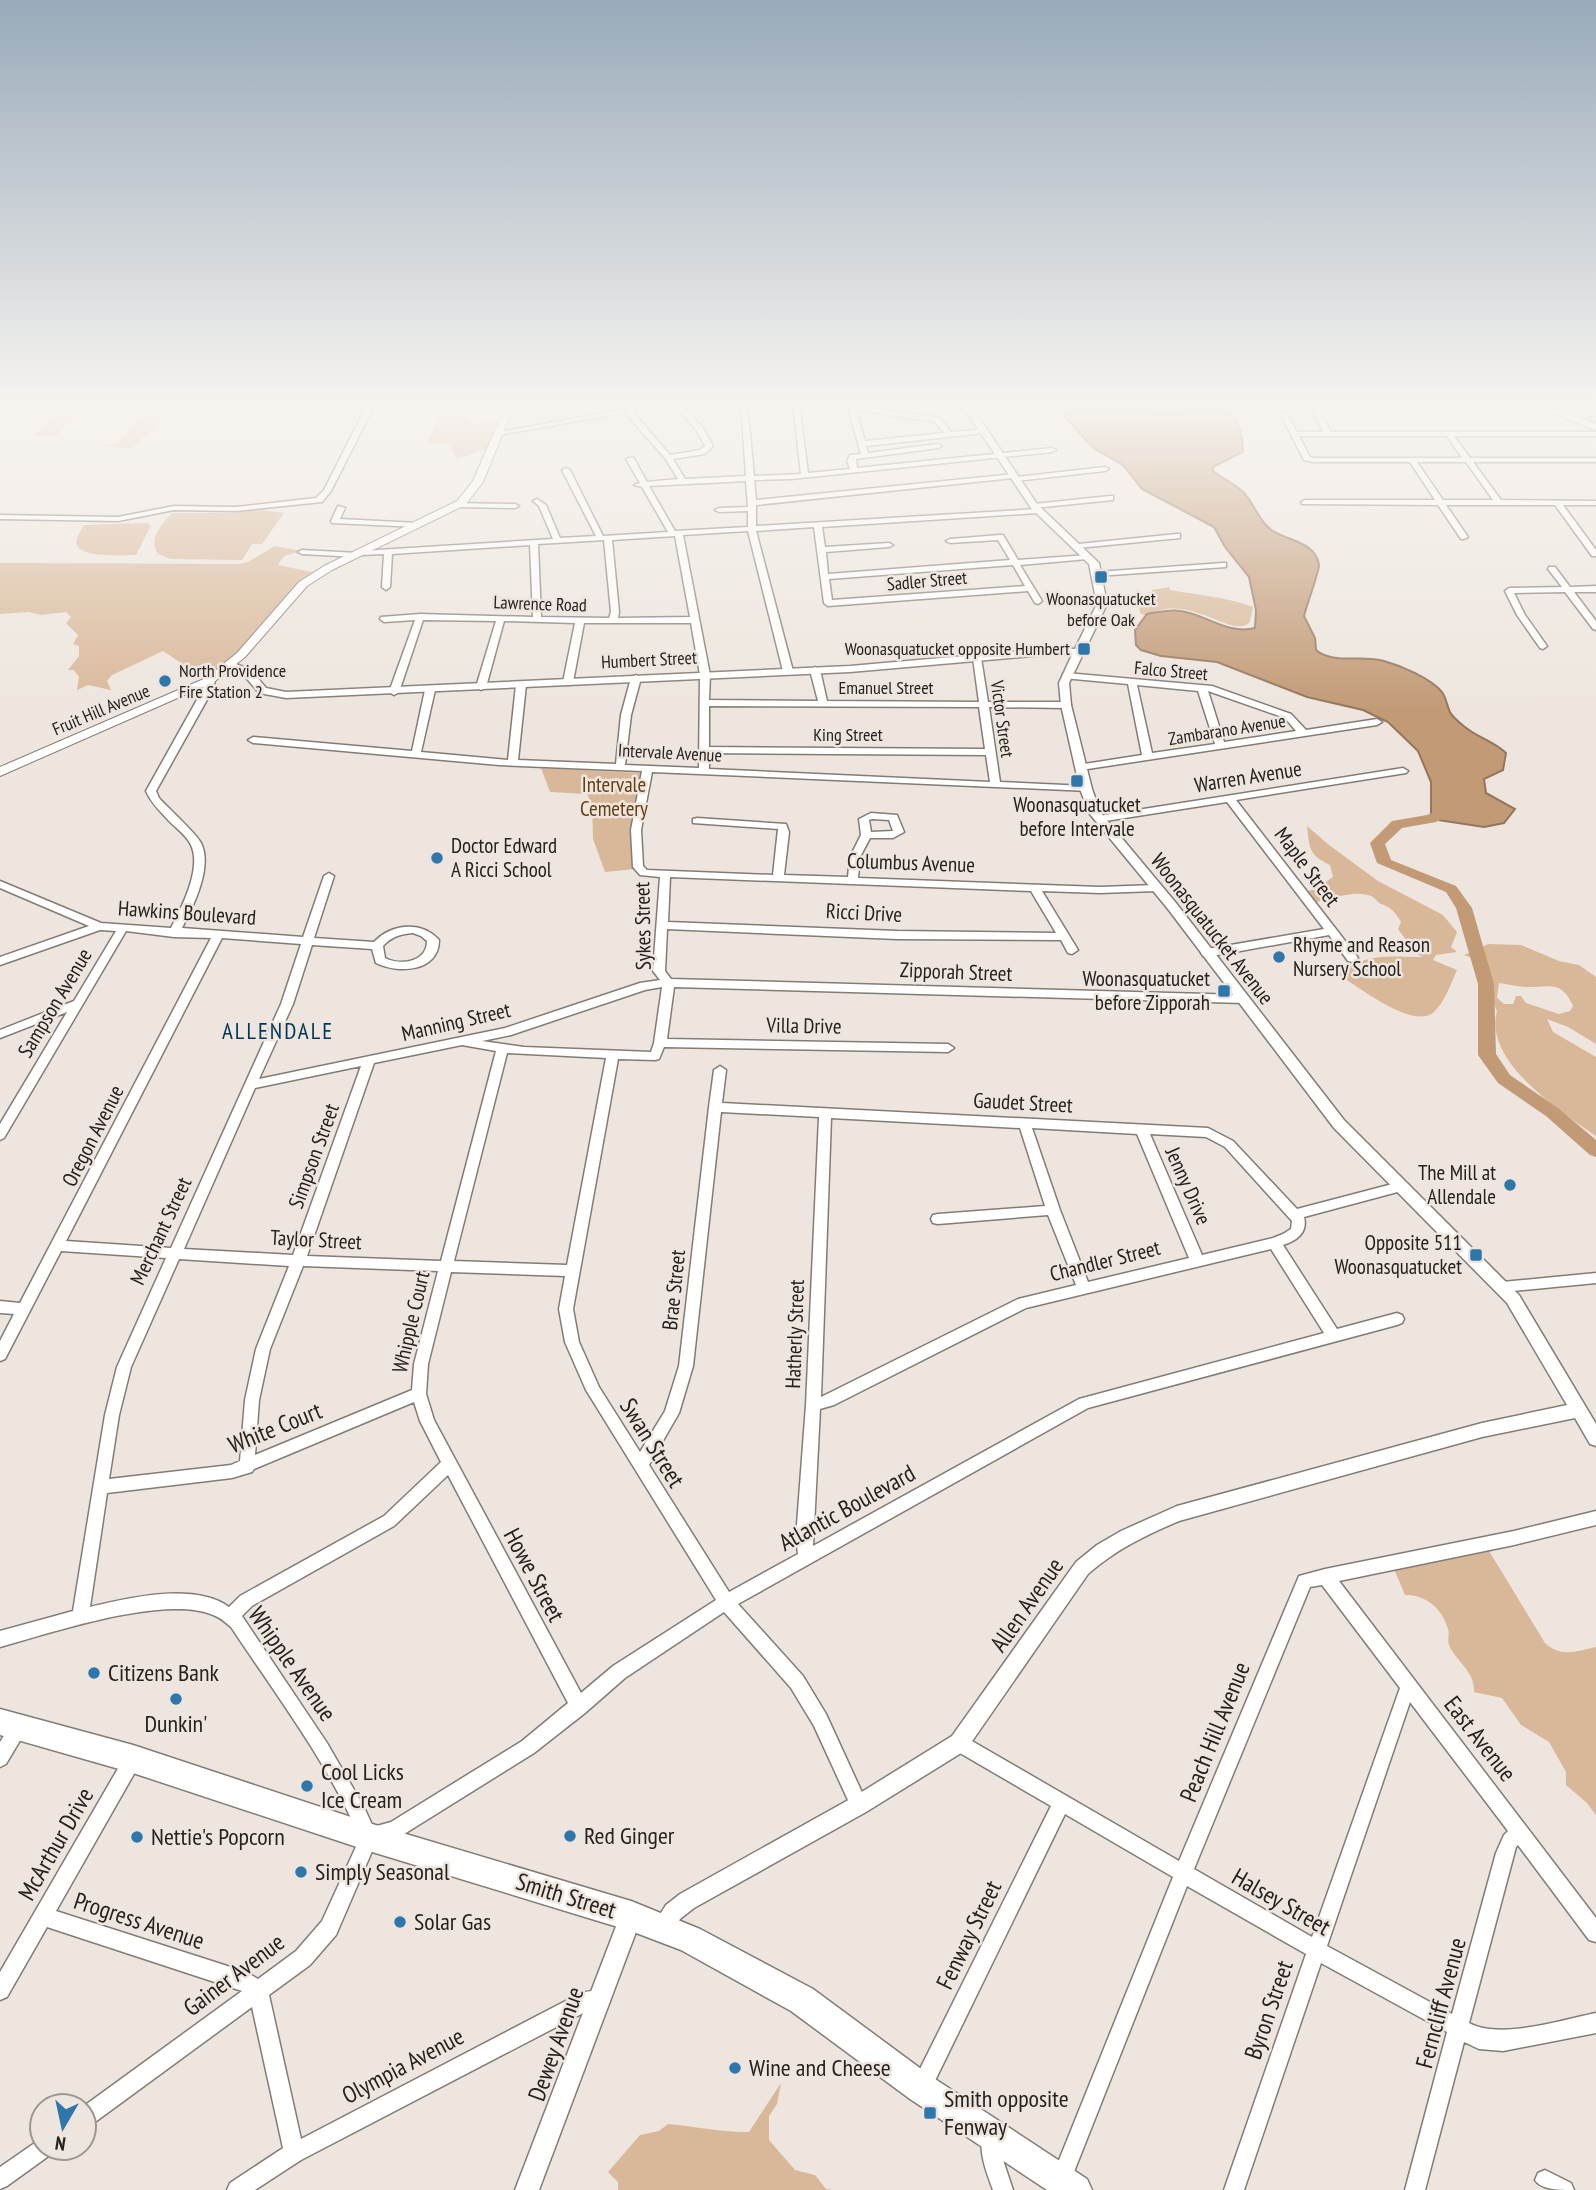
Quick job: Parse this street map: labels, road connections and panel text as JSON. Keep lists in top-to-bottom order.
{
  "streets": {
    "main road": ["Fruit Hill Avenue", "Smith Street"],
    "street": [
      "Sadler Street",
      "Lawrence Road",
      "Humbert Street",
      "Falco Street",
      "Emanuel Street",
      "Victor Street",
      "Zambarano Avenue",
      "King Street",
      "Intervale Avenue",
      "Warren Avenue",
      "Columbus Avenue",
      "Maple Street",
      "Hawkins Boulevard",
      "Ricci Drive",
      "Sykes Street",
      "Woonasquatucket Avenue",
      "Zipporah Street",
      "Sampson Avenue",
      "Manning Street",
      "Villa Drive",
      "Gaudet Street",
      "Oregon Avenue",
      "Simpson Street",
      "Jenny Drive",
      "Merchant Street",
      "Taylor Street",
      "Chandler Street",
      "Brae Street",
      "Whipple Court",
      "Hatherly Street",
      "White Court",
      "Swan Street",
      "Atlantic Boulevard",
      "Howe Street",
      "Allen Avenue",
      "Whipple Avenue",
      "Peach Hill Avenue",
      "East Avenue",
      "McArthur Drive",
      "Halsey Street",
      "Progress Avenue",
      "Fenway Street",
      "Gainer Avenue",
      "Ferncliff Avenue",
      "Byron Street",
      "Dewey Avenue",
      "Olympia Avenue"
    ]
  },
  "crossings": [
    ["Humbert Street", "Fruit Hill Avenue"],
    ["Humbert Street", "Victor Street"],
    ["Humbert Street", "Woonasquatucket Avenue"],
    ["Falco Street", "Zambarano Avenue"],
    ["Falco Street", "Woonasquatucket Avenue"],
    ["Emanuel Street", "Victor Street"],
    ["Emanuel Street", "Woonasquatucket Avenue"],
    ["Victor Street", "King Street"],
    ["Victor Street", "Intervale Avenue"],
    ["Zambarano Avenue", "Woonasquatucket Avenue"],
    ["Intervale Avenue", "Sykes Street"],
    ["Intervale Avenue", "Woonasquatucket Avenue"],
    ["Warren Avenue", "Maple Street"],
    ["Warren Avenue", "Woonasquatucket Avenue"],
    ["Columbus Avenue", "Sykes Street"],
    ["Columbus Avenue", "Woonasquatucket Avenue"],
    ["Hawkins Boulevard", "Sampson Avenue"],
    ["Hawkins Boulevard", "Oregon Avenue"],
    ["Hawkins Boulevard", "Merchant Street"],
    ["Ricci Drive", "Sykes Street"],
    ["Sykes Street", "Zipporah Street"],
    ["Sykes Street", "Manning Street"],
    ["Sykes Street", "Villa Drive"],
    ["Woonasquatucket Avenue", "Zipporah Street"],
    ["Woonasquatucket Avenue", "Allen Avenue"],
    ["Zipporah Street", "Manning Street"],
    ["Manning Street", "Simpson Street"],
    ["Manning Street", "Merchant Street"],
    ["Gaudet Street", "Jenny Drive"],
    ["Gaudet Street", "Chandler Street"],
    ["Gaudet Street", "Brae Street"],
    ["Gaudet Street", "Hatherly Street"],
    ["Oregon Avenue", "Taylor Street"],
    ["Simpson Street", "Taylor Street"],
    ["Simpson Street", "White Court"],
    ["Jenny Drive", "Chandler Street"],
    ["Merchant Street", "Taylor Street"],
    ["Merchant Street", "White Court"],
    ["Merchant Street", "Whipple Avenue"],
    ["Taylor Street", "Whipple Court"],
    ["Taylor Street", "Swan Street"],
    ["Chandler Street", "Hatherly Street"],
    ["Brae Street", "Swan Street"],
    ["Whipple Court", "White Court"],
    ["Whipple Court", "Howe Street"],
    ["Hatherly Street", "Atlantic Boulevard"],
    ["Swan Street", "Atlantic Boulevard"],
    ["Swan Street", "Allen Avenue"],
    ["Atlantic Boulevard", "Howe Street"],
    ["Atlantic Boulevard", "Whipple Avenue"],
    ["Atlantic Boulevard", "Smith Street"],
    ["Atlantic Boulevard", "Gainer Avenue"],
    ["Allen Avenue", "Smith Street"],
    ["Allen Avenue", "Halsey Street"],
    ["Whipple Avenue", "Smith Street"],
    ["Whipple Avenue", "Gainer Avenue"],
    ["Peach Hill Avenue", "East Avenue"],
    ["Peach Hill Avenue", "Smith Street"],
    ["Peach Hill Avenue", "Halsey Street"],
    ["East Avenue", "Ferncliff Avenue"],
    ["East Avenue", "Byron Street"],
    ["McArthur Drive", "Smith Street"],
    ["McArthur Drive", "Progress Avenue"],
    ["Smith Street", "Fenway Street"],
    ["Smith Street", "Gainer Avenue"],
    ["Smith Street", "Dewey Avenue"],
    ["Halsey Street", "Fenway Street"],
    ["Halsey Street", "Ferncliff Avenue"],
    ["Halsey Street", "Byron Street"],
    ["Progress Avenue", "Gainer Avenue"],
    ["Dewey Avenue", "Olympia Avenue"]
  ],
  "districts": ["ALLENDALE"],
  "parks": ["Intervale Cemetery"],
  "places": {
    "transit": [
      "Woonasquatucket before Oak",
      "Woonasquatucket opposite Humbert",
      "Woonasquatucket before Intervale",
      "Woonasquatucket before Zipporah",
      "Opposite 511 Woonasquatucket",
      "Smith opposite Fenway"
    ],
    "other": [
      "North Providence Fire Station 2",
      "Doctor Edward A Ricci School",
      "Rhyme and Reason Nursery School",
      "The Mill at Allendale",
      "Citizens Bank",
      "Dunkin'",
      "Cool Licks Ice Cream",
      "Red Ginger",
      "Nettie's Popcorn",
      "Simply Seasonal",
      "Solar Gas",
      "Wine and Cheese"
    ]
  },
  "north": "bottom"
}
